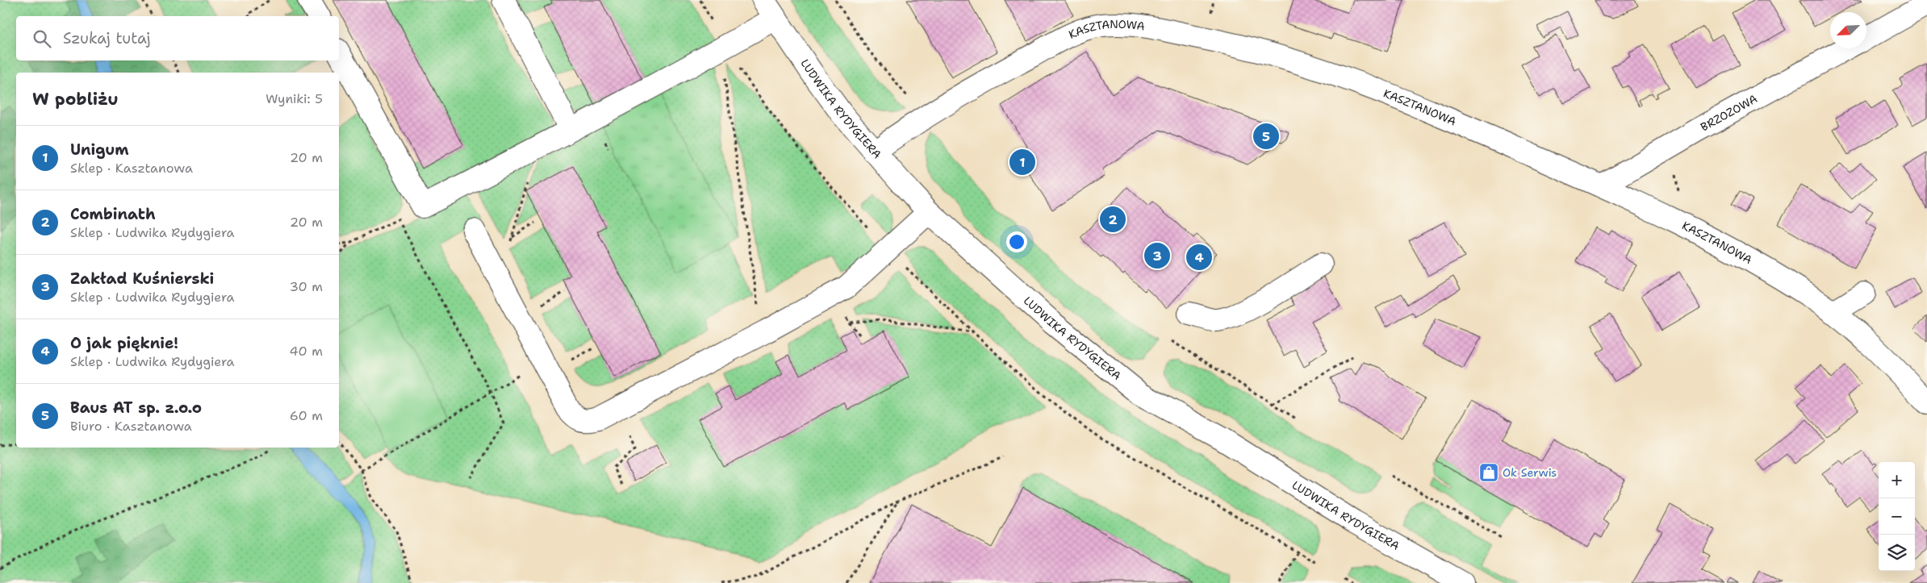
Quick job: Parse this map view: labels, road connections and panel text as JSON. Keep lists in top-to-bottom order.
{
  "streets": {
    "street": ["KASZTANOWA", "LUDWIKA RYDYGIERA", "BRZOZOWA"]
  },
  "crossings": [
    ["KASZTANOWA", "LUDWIKA RYDYGIERA"],
    ["KASZTANOWA", "BRZOZOWA"]
  ],
  "places": {
    "shop": ["Ok Serwis"]
  },
  "north": "bottom left",
  "page": {
    "search": "Szukaj tutaj",
    "heading": ["W pobliżu", "Wyniki: 5"],
    "pins": [
      "5",
      "1",
      "2",
      "3",
      "4"
    ],
    "list": [
      {
        "mark": "1",
        "name": "Unigum",
        "note": "Sklep · Kasztanowa",
        "value": "20 m"
      },
      {
        "mark": "2",
        "name": "Combinath",
        "note": "Sklep · Ludwika Rydygiera",
        "value": "20 m"
      },
      {
        "mark": "3",
        "name": "Zakład Kuśnierski",
        "note": "Sklep · Ludwika Rydygiera",
        "value": "30 m"
      },
      {
        "mark": "4",
        "name": "O jak pięknie!",
        "note": "Sklep · Ludwika Rydygiera",
        "value": "40 m"
      },
      {
        "mark": "5",
        "name": "Baus AT sp. z.o.o",
        "note": "Biuro · Kasztanowa",
        "value": "60 m"
      }
    ],
    "map_buttons": ["+", "−"]
  }
}
